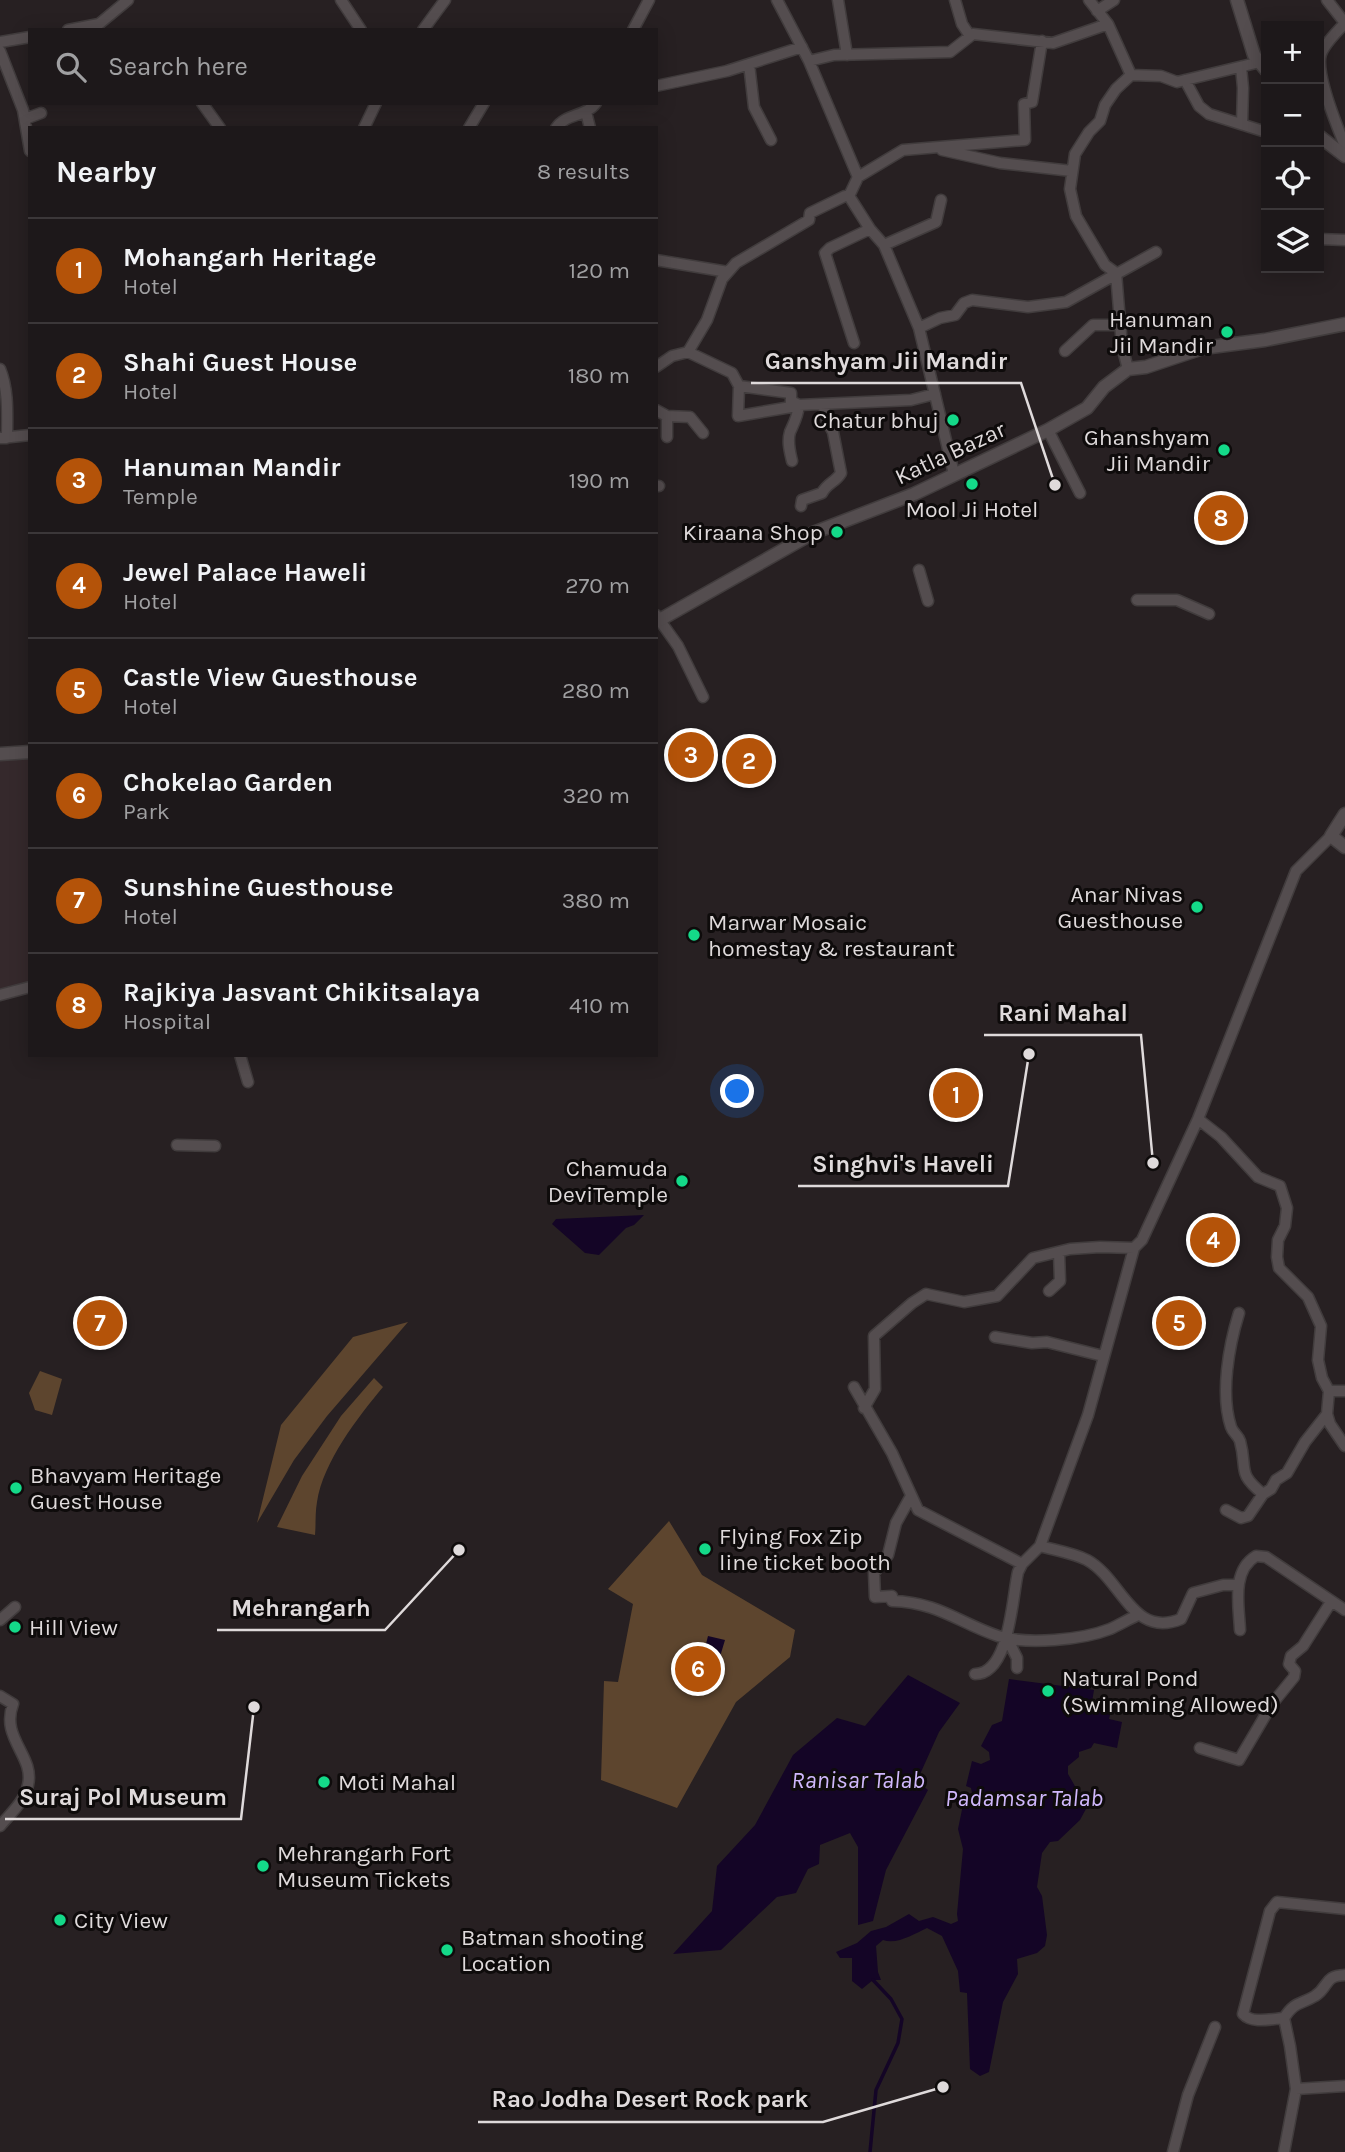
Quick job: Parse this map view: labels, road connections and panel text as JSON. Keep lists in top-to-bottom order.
{
  "streets": {
    "street": ["Katla Bazar"]
  },
  "water": ["Ranisar Talab", "Padamsar Talab"],
  "places": [
    "Hanuman Jii Mandir",
    "Chatur bhuj",
    "Ghanshyam Jii Mandir",
    "Mool Ji Hotel",
    "Ganshyam Jii Mandir",
    "Kiraana Shop",
    "Anar Nivas Guesthouse",
    "Marwar Mosaic homestay & restaurant",
    "Singhvi's Haveli",
    "Rani Mahal",
    "Chamuda DeviTemple",
    "Bhavyam Heritage Guest House",
    "Flying Fox Zip line ticket booth",
    "Mehrangarh",
    "Hill View",
    "Natural Pond (Swimming Allowed)",
    "Suraj Pol Museum",
    "Moti Mahal",
    "Mehrangarh Fort Museum Tickets",
    "City View",
    "Batman shooting Location",
    "Rao Jodha Desert Rock park"
  ],
  "page": {
    "map_buttons": ["+", "−"],
    "search": "Search here",
    "heading": ["Nearby", "8 results"],
    "list": [
      {
        "mark": "1",
        "name": "Mohangarh Heritage",
        "note": "Hotel",
        "value": "120 m"
      },
      {
        "mark": "2",
        "name": "Shahi Guest House",
        "note": "Hotel",
        "value": "180 m"
      },
      {
        "mark": "3",
        "name": "Hanuman Mandir",
        "note": "Temple",
        "value": "190 m"
      },
      {
        "mark": "4",
        "name": "Jewel Palace Haweli",
        "note": "Hotel",
        "value": "270 m"
      },
      {
        "mark": "5",
        "name": "Castle View Guesthouse",
        "note": "Hotel",
        "value": "280 m"
      },
      {
        "mark": "6",
        "name": "Chokelao Garden",
        "note": "Park",
        "value": "320 m"
      },
      {
        "mark": "7",
        "name": "Sunshine Guesthouse",
        "note": "Hotel",
        "value": "380 m"
      },
      {
        "mark": "8",
        "name": "Rajkiya Jasvant Chikitsalaya",
        "note": "Hospital",
        "value": "410 m"
      }
    ],
    "pins": [
      "8",
      "3",
      "2",
      "1",
      "4",
      "5",
      "7",
      "6"
    ]
  }
}
